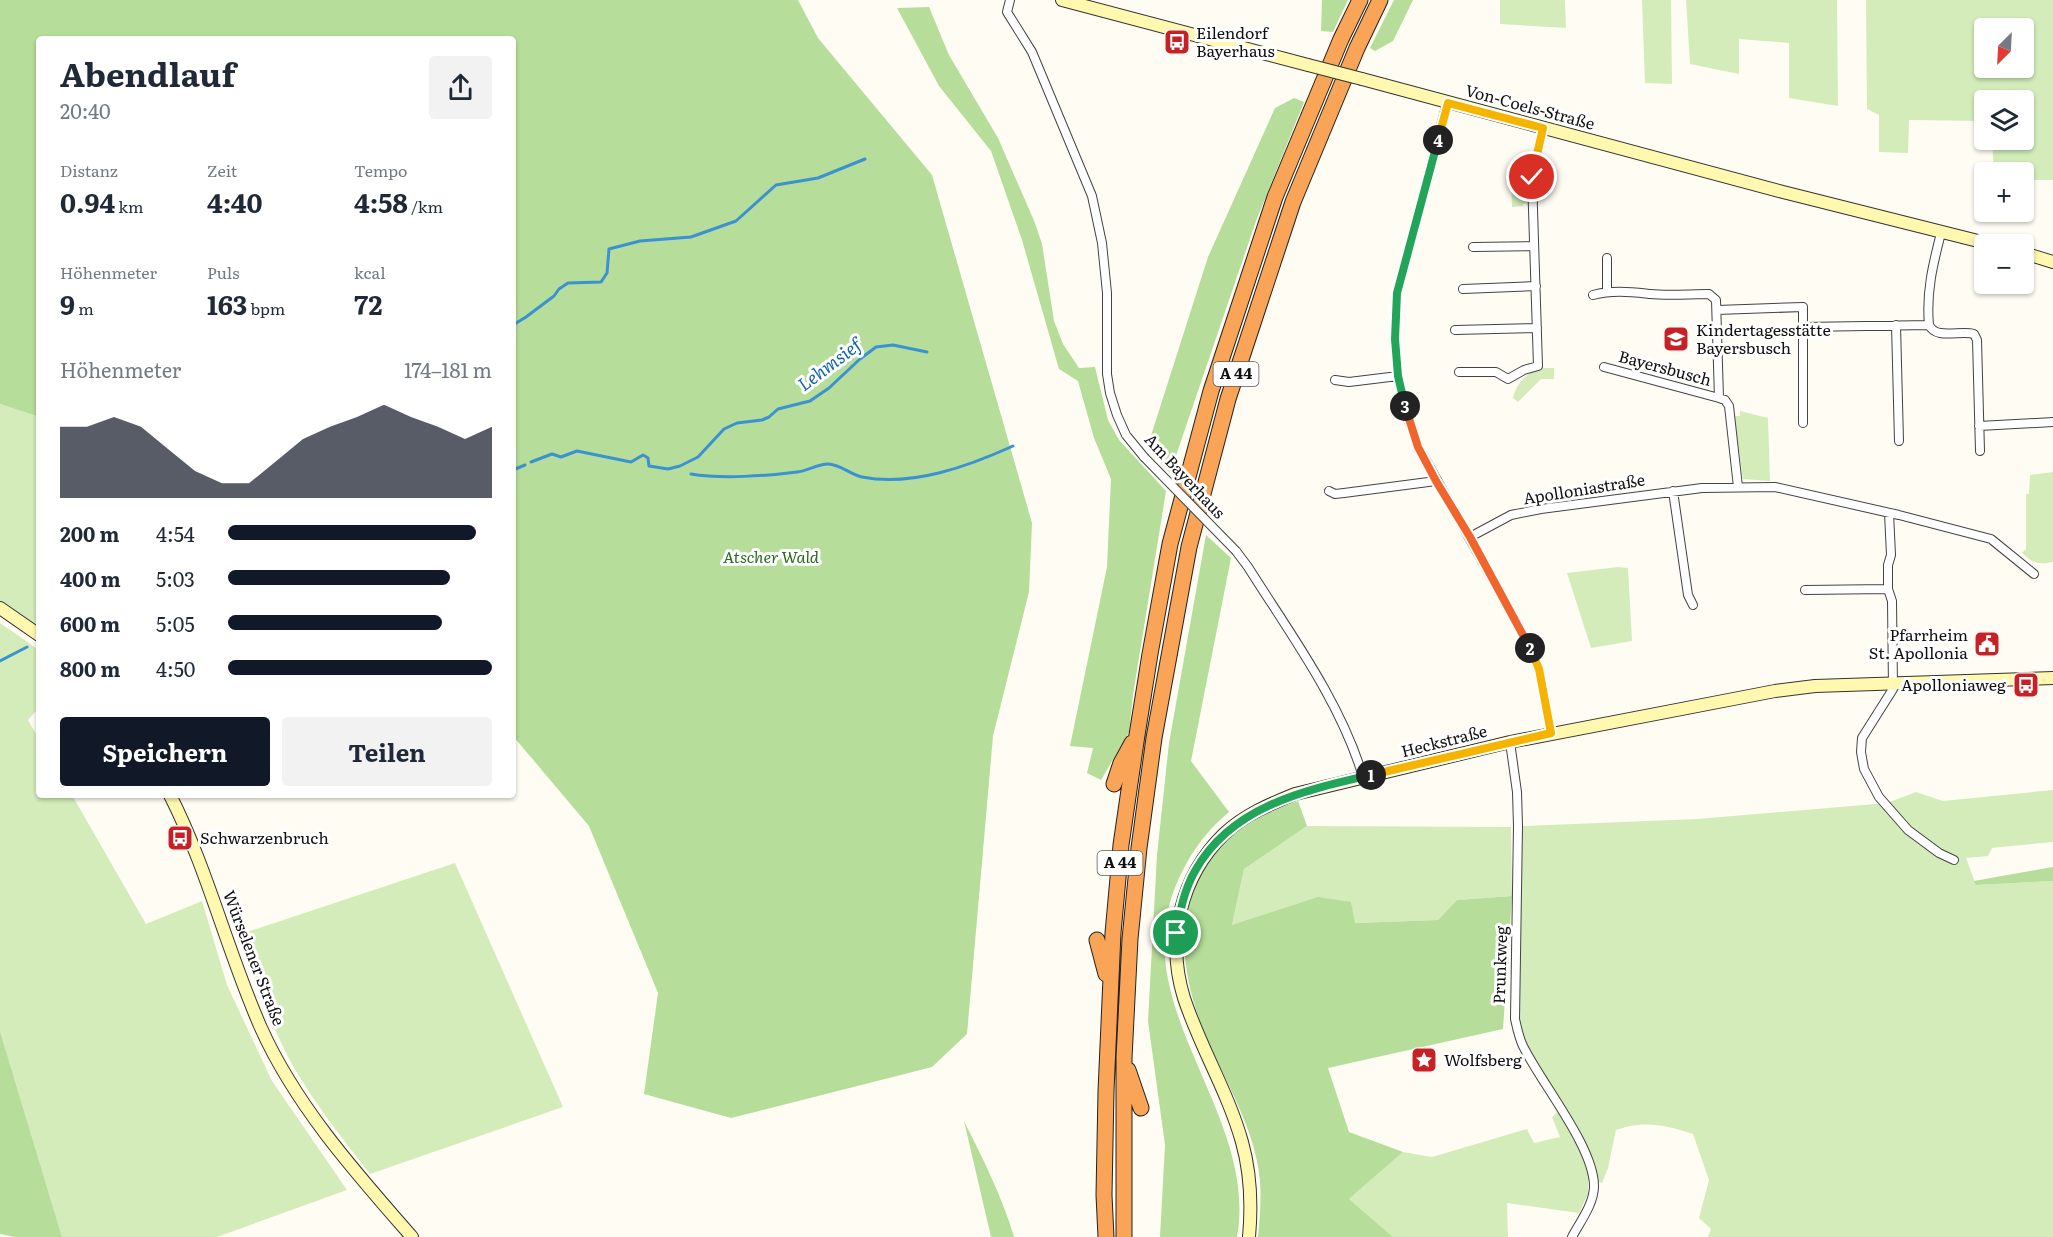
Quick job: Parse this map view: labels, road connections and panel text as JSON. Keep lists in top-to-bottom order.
{
  "streets": {
    "highway": ["A 44"],
    "main road": ["Von-Coels-Straße", "Heckstraße", "Würselener Straße"],
    "street": [
      "Bayersbusch",
      "Am Bayerhaus",
      "Apolloniastraße",
      "Prunkweg"
    ]
  },
  "crossings": [
    ["Am Bayerhaus", "Heckstraße"],
    ["Heckstraße", "Prunkweg"]
  ],
  "water": ["Lehmsief"],
  "parks": ["Atscher Wald"],
  "places": {
    "bus stop": ["Eilendorf Bayerhaus", "Apolloniaweg", "Schwarzenbruch"],
    "school or university": ["Kindertagesstätte Bayersbusch"],
    "public building": ["Pfarrheim St. Apollonia"],
    "place": ["Wolfsberg"]
  },
  "north": "bottom left",
  "page": {
    "map_buttons": ["+", "−"],
    "heading": ["Abendlauf", "20:40"],
    "pins": [
      "4",
      "3",
      "2",
      "1"
    ],
    "stats": [
      ["Distanz", "0.94 km"],
      ["Zeit", "4:40"],
      ["Tempo", "4:58 /km"],
      ["Höhenmeter", "9 m"],
      ["Puls", "163 bpm"],
      ["kcal", "72"]
    ],
    "chart": ["Höhenmeter", "174–181 m"],
    "list": [
      {
        "name": "200 m",
        "note": "4:54"
      },
      {
        "name": "400 m",
        "note": "5:03"
      },
      {
        "name": "600 m",
        "note": "5:05"
      },
      {
        "name": "800 m",
        "note": "4:50"
      }
    ],
    "buttons": ["Speichern", "Teilen"]
  }
}
